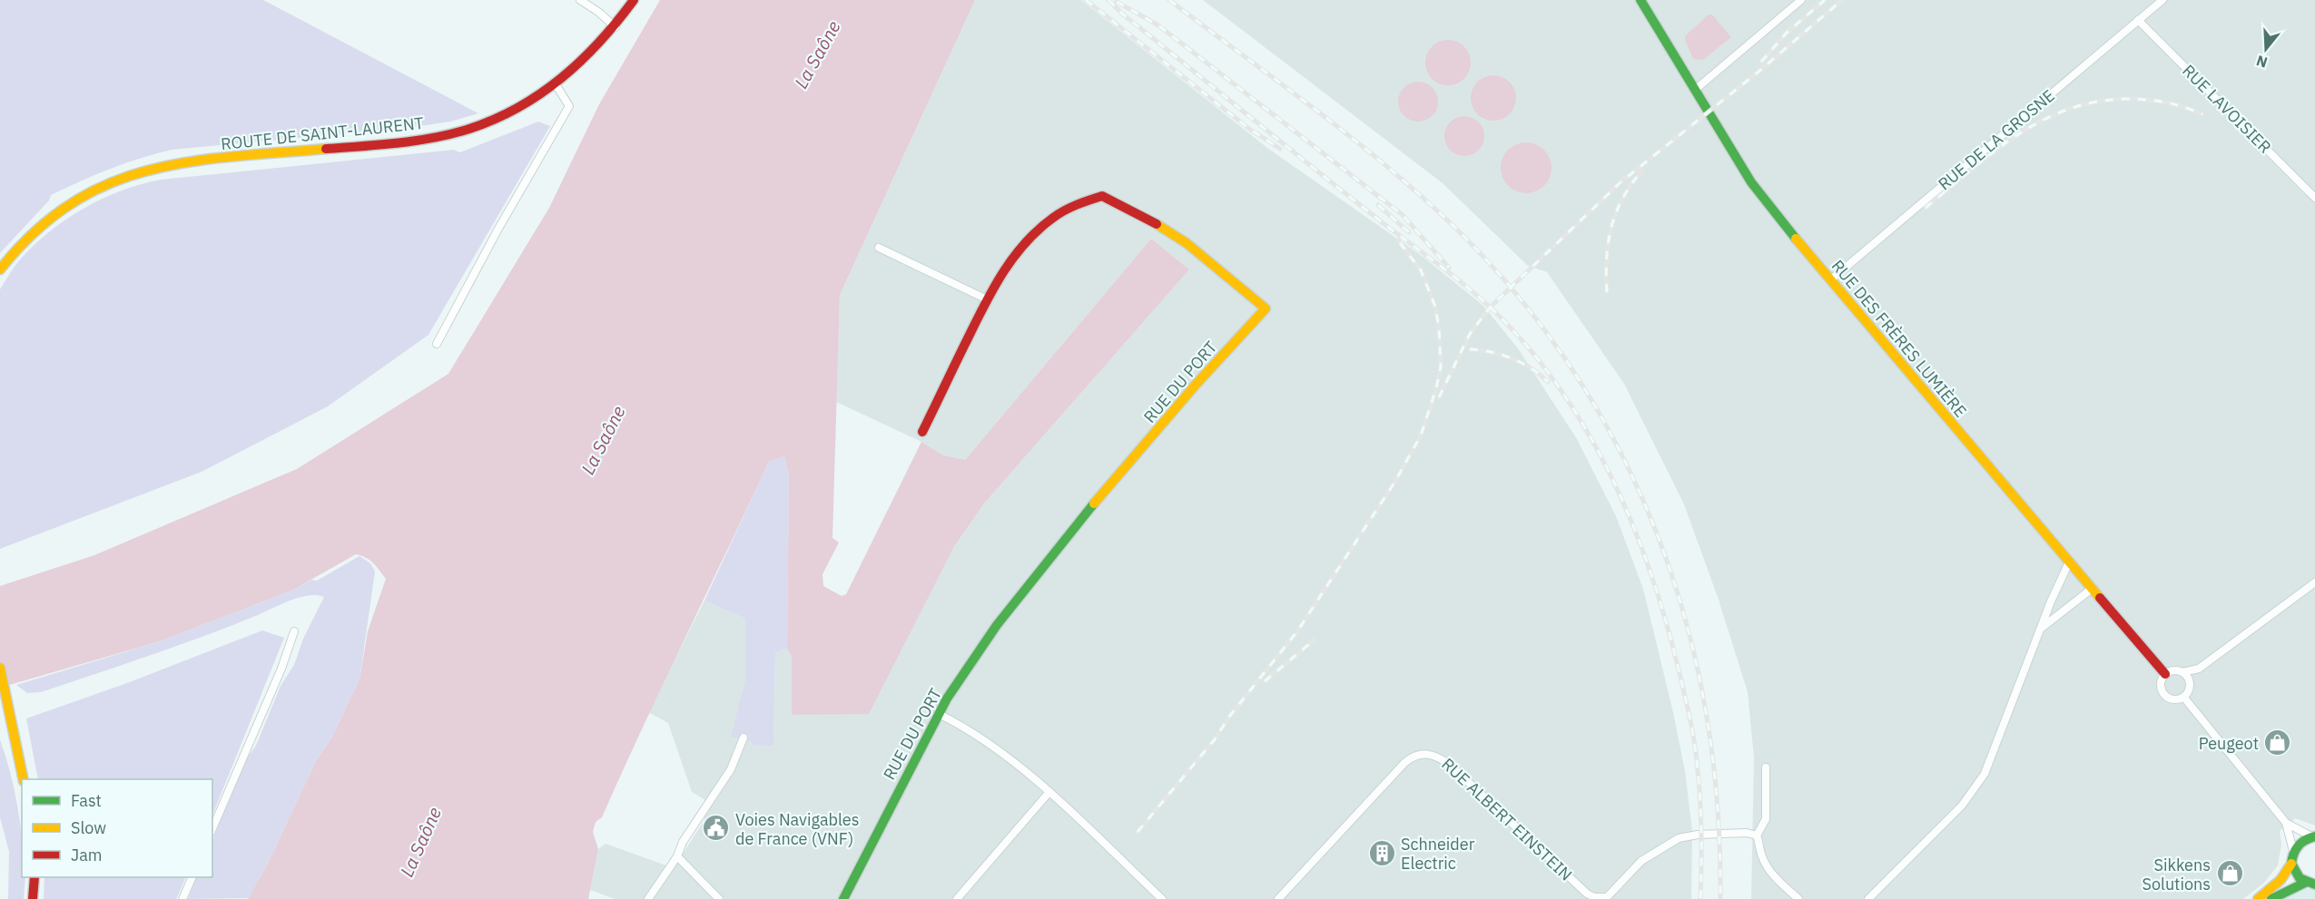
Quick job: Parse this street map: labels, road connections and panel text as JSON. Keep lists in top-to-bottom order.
{
  "streets": {
    "street": [
      "RUE LAVOISIER",
      "ROUTE DE SAINT-LAURENT",
      "RUE DE LA GROSNE",
      "RUE DES FRÈRES LUMIÈRE",
      "RUE DU PORT",
      "RUE ALBERT EINSTEIN"
    ]
  },
  "crossings": [
    ["RUE LAVOISIER", "RUE DE LA GROSNE"],
    ["RUE DE LA GROSNE", "RUE DES FRÈRES LUMIÈRE"]
  ],
  "water": ["La Saône"],
  "places": {
    "shop": ["Peugeot", "Sikkens Solutions"],
    "public building": ["Voies Navigables de France (VNF)"],
    "building": ["Schneider Electric"]
  },
  "legend": ["Fast", "Slow", "Jam"],
  "north": "bottom"
}
